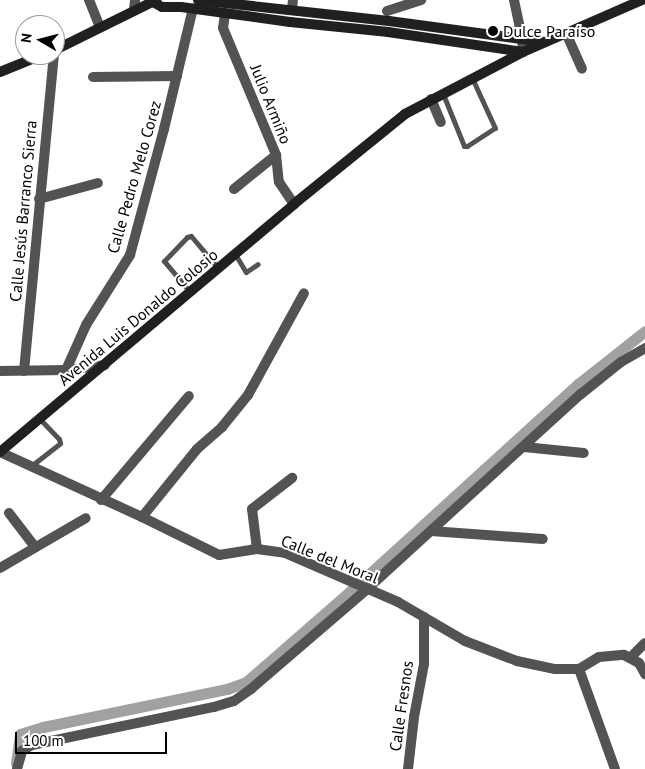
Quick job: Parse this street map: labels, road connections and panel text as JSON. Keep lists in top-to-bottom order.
{
  "streets": {
    "main road": ["Avenida Luis Donaldo Colosio"],
    "street": [
      "Julio Armiño",
      "Calle Pedro Melo Corez",
      "Calle Jesús Barranco Sierra",
      "Calle del Moral",
      "Calle Fresnos"
    ]
  },
  "crossings": [
    ["Julio Armiño", "Avenida Luis Donaldo Colosio"],
    ["Avenida Luis Donaldo Colosio", "Calle del Moral"],
    ["Calle del Moral", "Calle Fresnos"]
  ],
  "places": ["Dulce Paraíso"],
  "scale_bar": "100 m",
  "north": "left"
}
